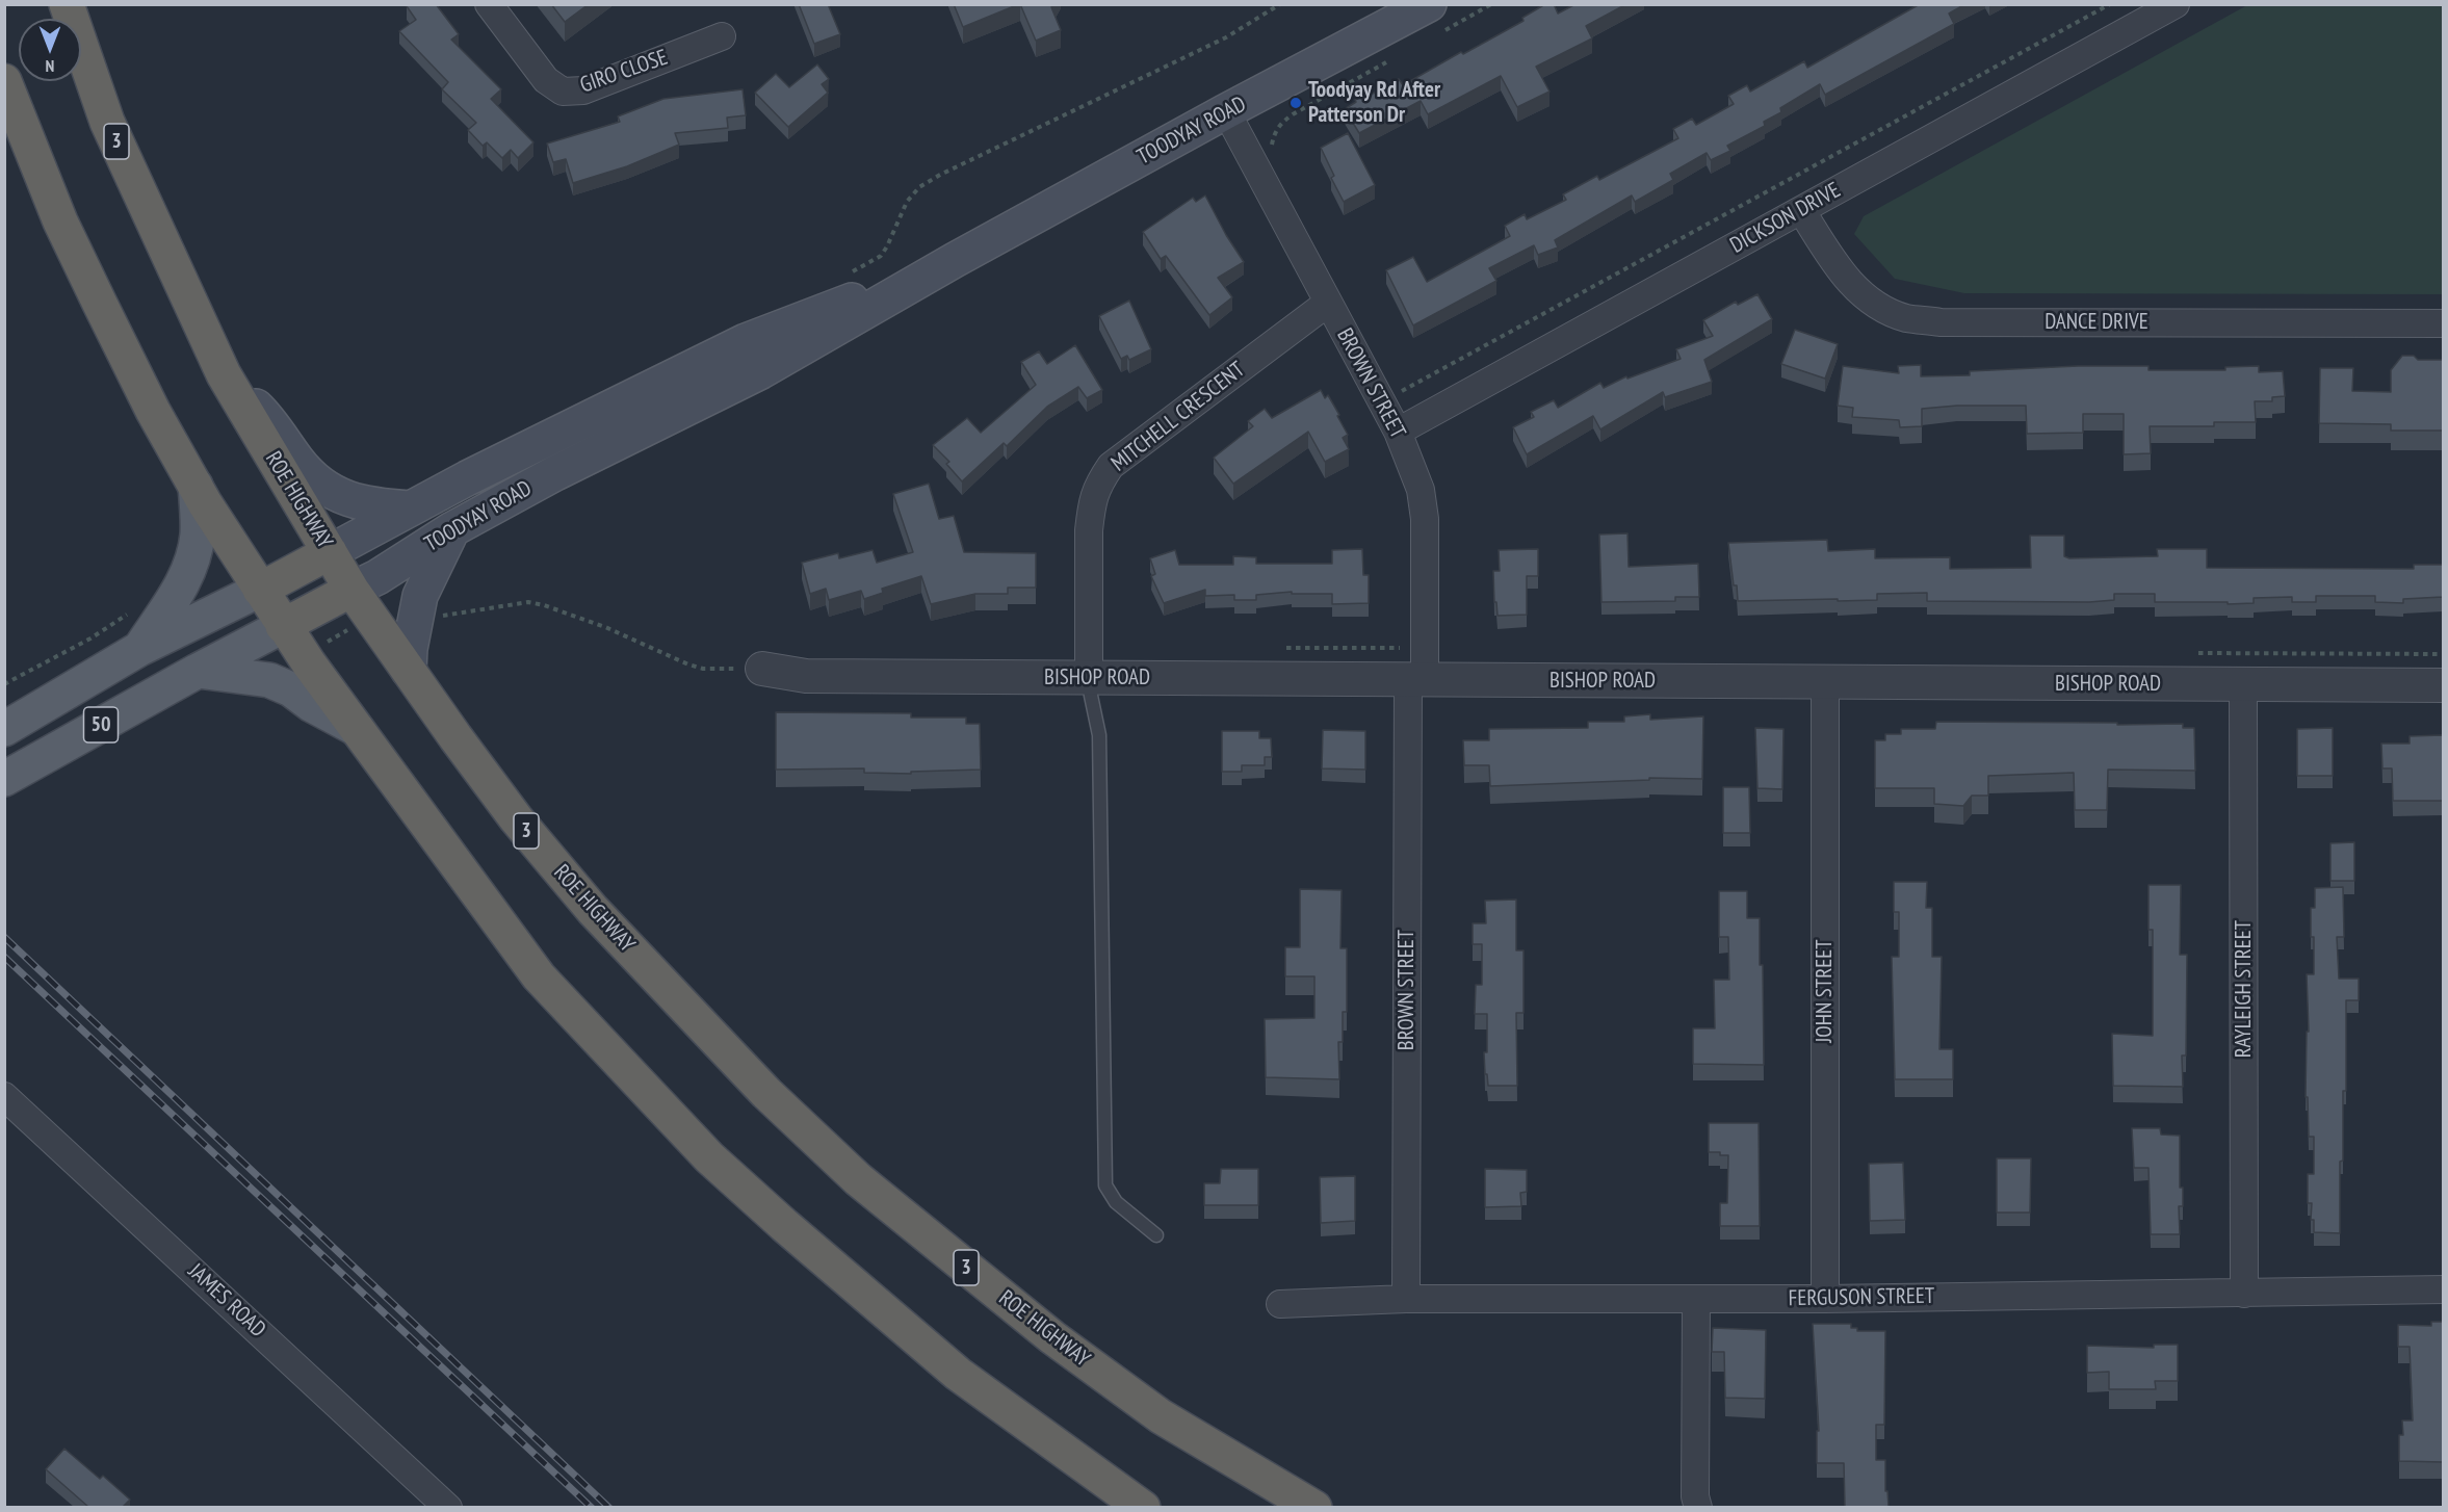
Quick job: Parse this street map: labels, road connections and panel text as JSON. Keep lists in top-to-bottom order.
{
  "streets": {
    "highway": [
      "TOODYAY ROAD",
      "3",
      "ROE HIGHWAY",
      "50"
    ],
    "street": [
      "GIRO CLOSE",
      "DICKSON DRIVE",
      "DANCE DRIVE",
      "BROWN STREET",
      "MITCHELL CRESCENT",
      "BISHOP ROAD",
      "RAYLEIGH STREET",
      "JOHN STREET",
      "FERGUSON STREET",
      "JAMES ROAD"
    ]
  },
  "crossings": [
    ["TOODYAY ROAD", "BROWN STREET"],
    ["TOODYAY ROAD", "ROE HIGHWAY"],
    ["DICKSON DRIVE", "DANCE DRIVE"],
    ["DICKSON DRIVE", "BROWN STREET"],
    ["BROWN STREET", "MITCHELL CRESCENT"],
    ["BROWN STREET", "BISHOP ROAD"],
    ["BROWN STREET", "FERGUSON STREET"],
    ["MITCHELL CRESCENT", "BISHOP ROAD"],
    ["BISHOP ROAD", "RAYLEIGH STREET"],
    ["BISHOP ROAD", "JOHN STREET"],
    ["RAYLEIGH STREET", "FERGUSON STREET"],
    ["JOHN STREET", "FERGUSON STREET"]
  ],
  "places": ["Toodyay Rd After Patterson Dr"],
  "north": "bottom"
}
